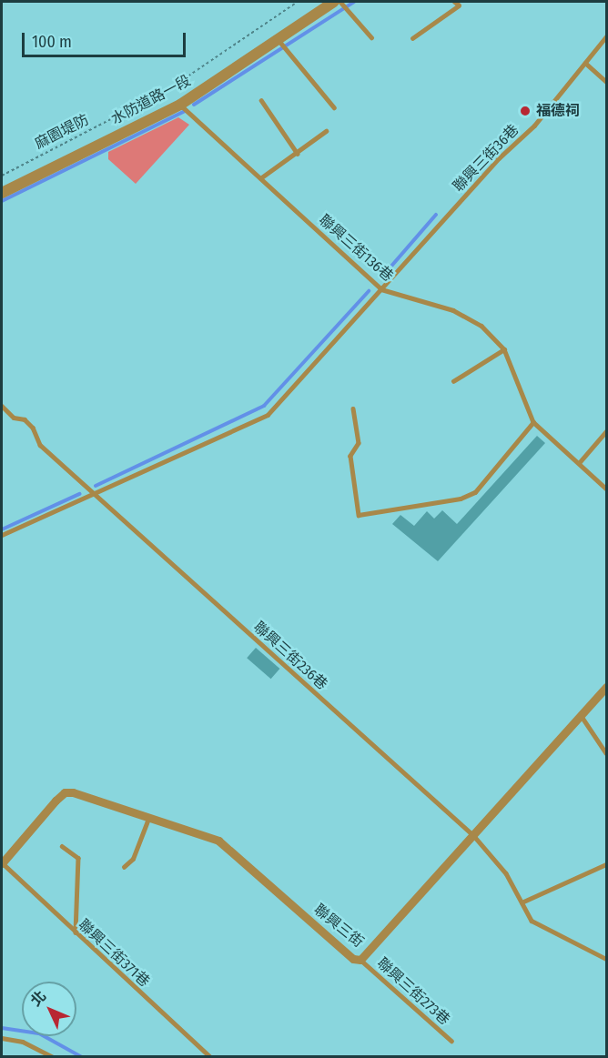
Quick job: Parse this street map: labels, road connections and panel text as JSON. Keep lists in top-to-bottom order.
{
  "streets": {
    "street": ["水防道路一段", "聯興三街"],
    "lane": [
      "聯興三街36巷",
      "聯興三街136巷",
      "聯興三街236巷",
      "聯興三街371巷",
      "聯興三街273巷"
    ],
    "path": ["麻園堤防"]
  },
  "crossings": [
    ["水防道路一段", "聯興三街136巷"],
    ["聯興三街36巷", "聯興三街136巷"],
    ["聯興三街236巷", "聯興三街"],
    ["聯興三街", "聯興三街371巷"],
    ["聯興三街", "聯興三街273巷"]
  ],
  "places": ["福德祠"],
  "scale_bar": "100 m",
  "north": "top left"
}
